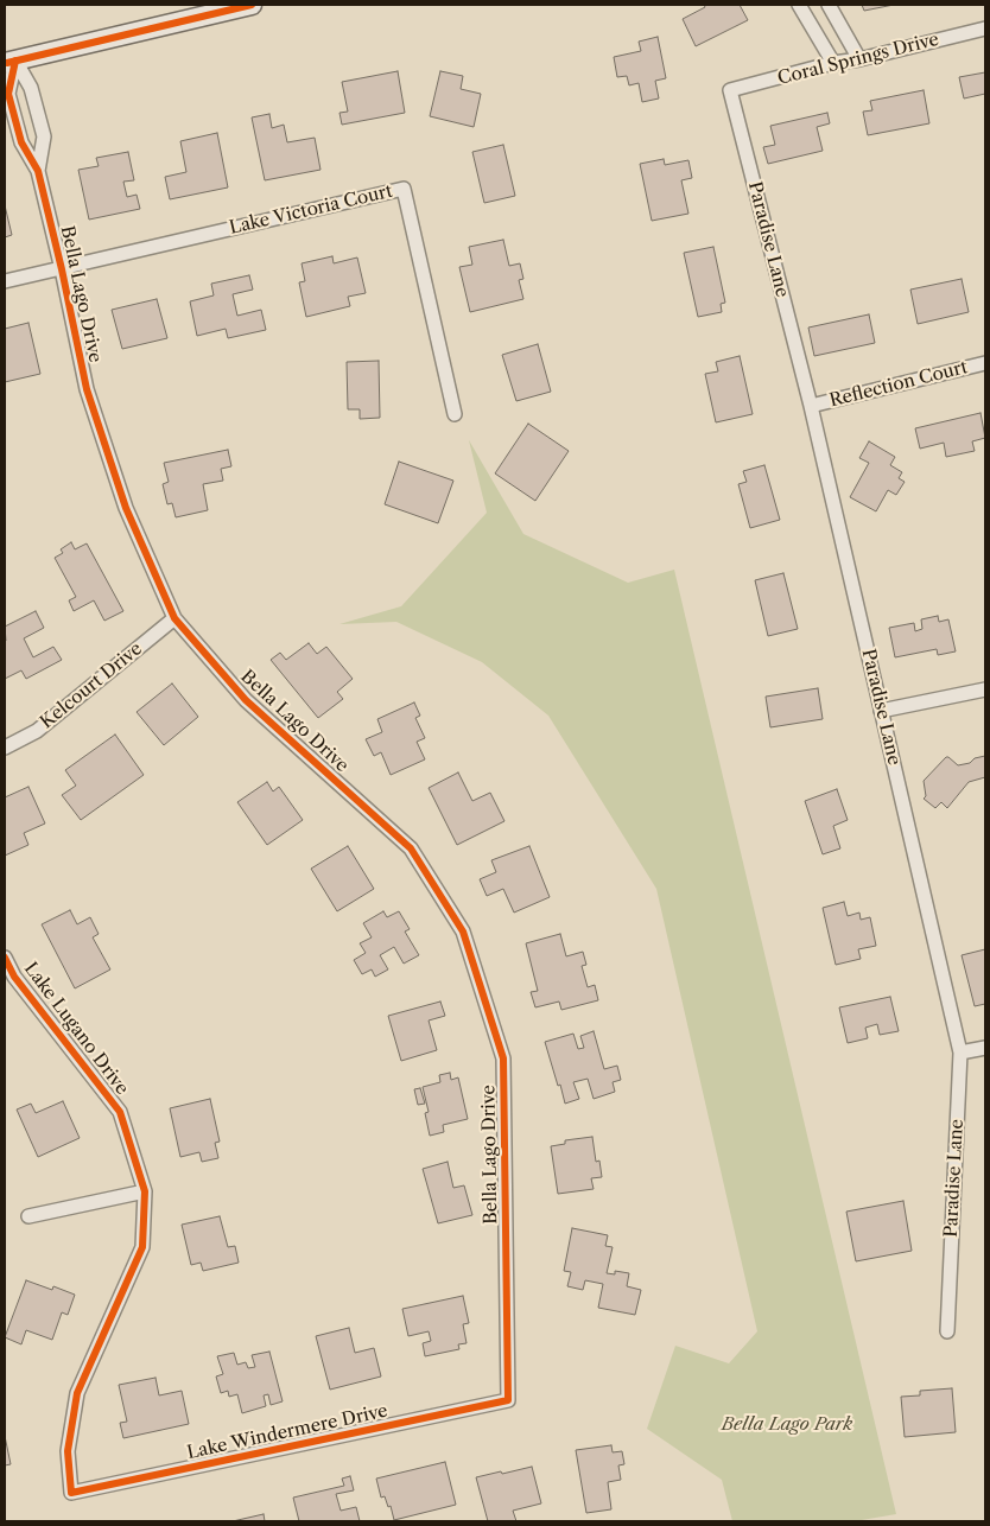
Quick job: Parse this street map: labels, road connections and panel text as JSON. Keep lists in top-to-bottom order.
{
  "streets": {
    "street": [
      "Coral Springs Drive",
      "Lake Victoria Court",
      "Paradise Lane",
      "Bella Lago Drive",
      "Reflection Court",
      "Kelcourt Drive",
      "Lake Lugano Drive",
      "Lake Windermere Drive"
    ]
  },
  "crossings": [
    ["Coral Springs Drive", "Paradise Lane"],
    ["Lake Victoria Court", "Bella Lago Drive"],
    ["Paradise Lane", "Reflection Court"],
    ["Bella Lago Drive", "Kelcourt Drive"],
    ["Bella Lago Drive", "Lake Windermere Drive"],
    ["Lake Lugano Drive", "Lake Windermere Drive"]
  ],
  "parks": ["Bella Lago Park"]
}
